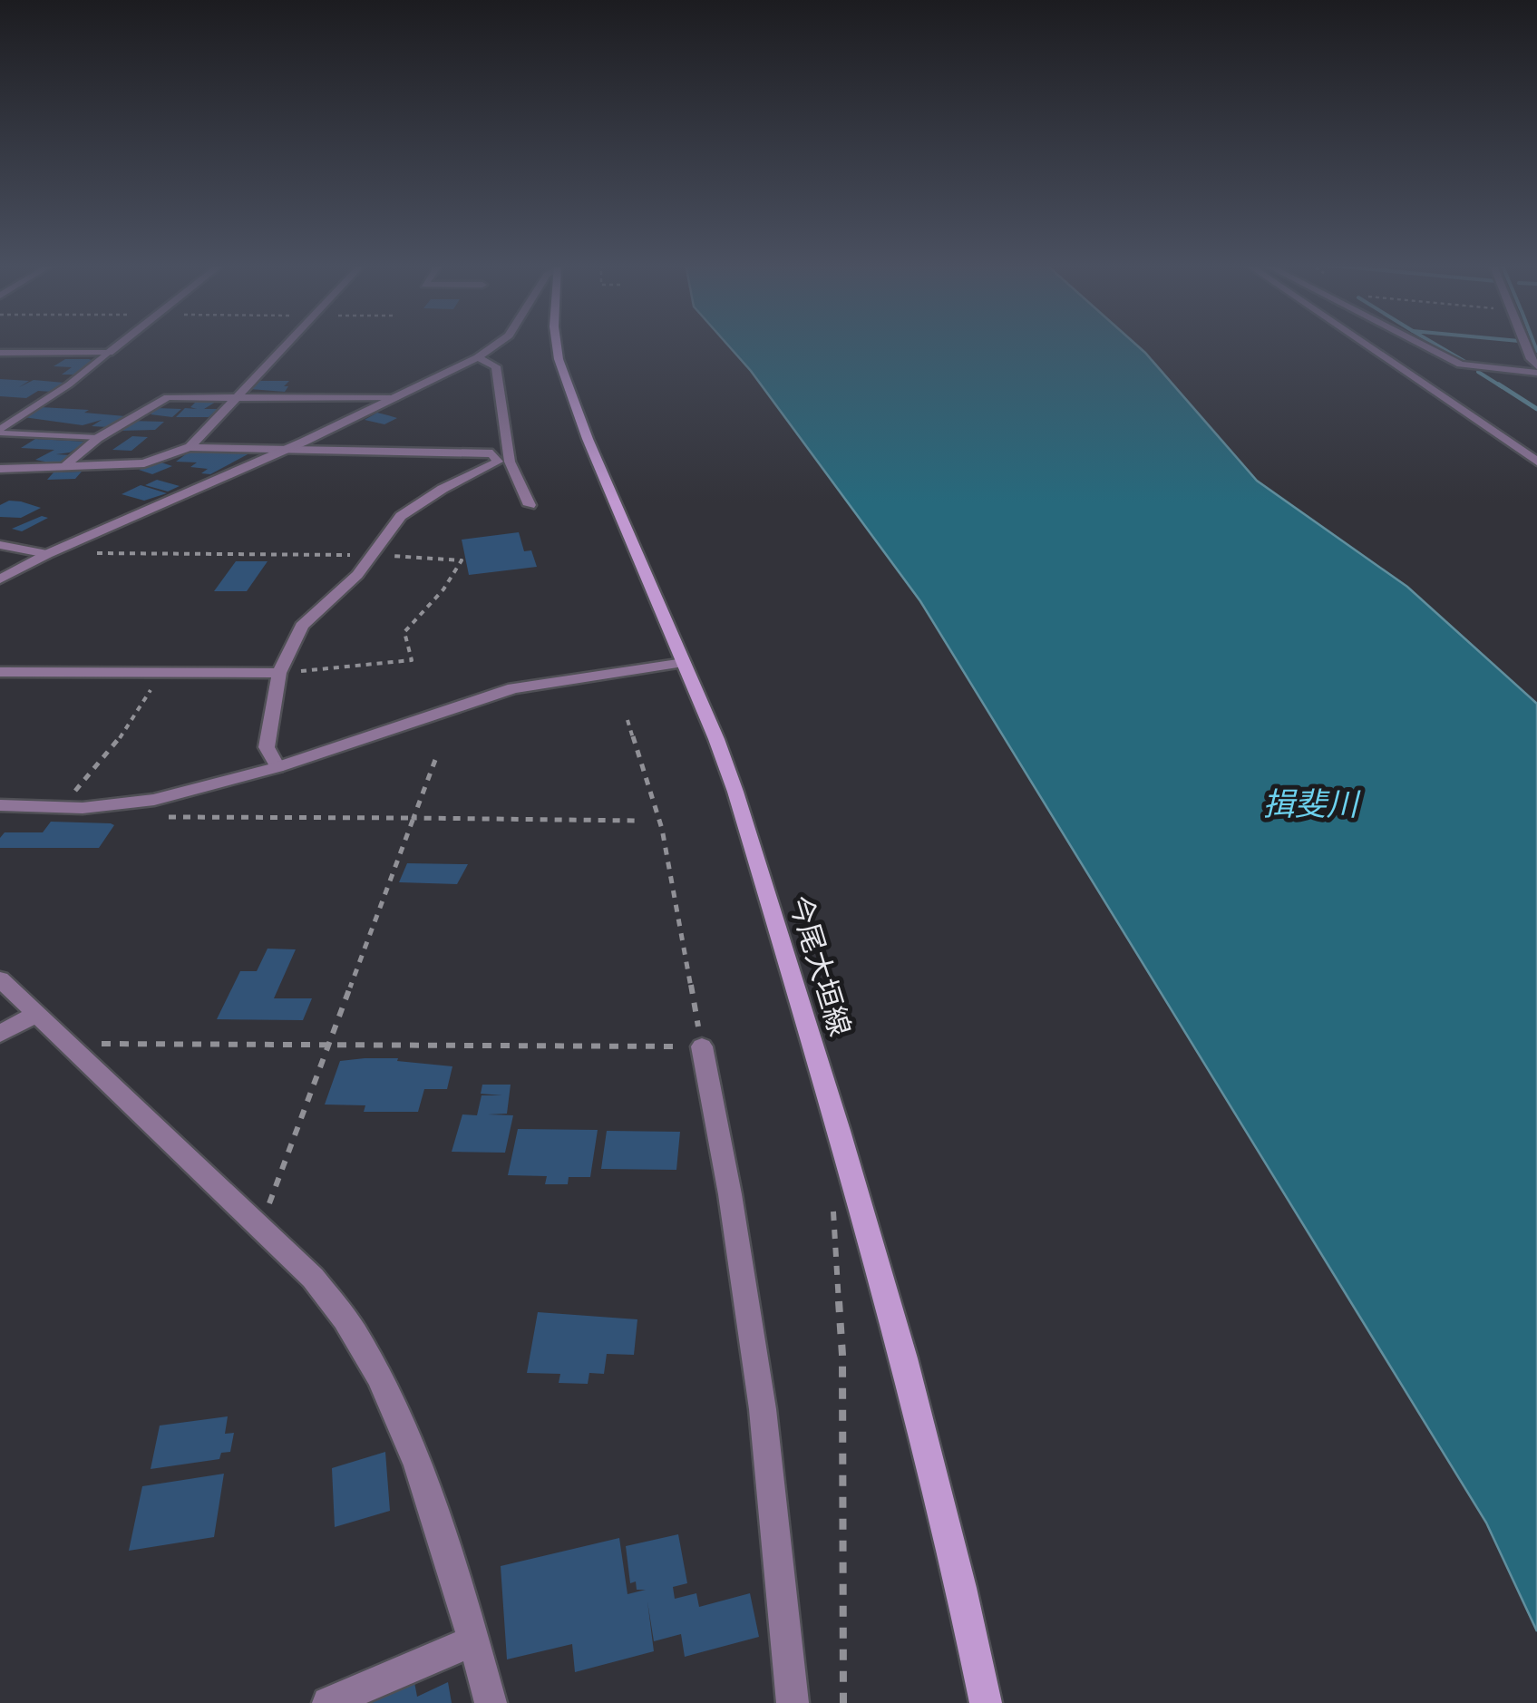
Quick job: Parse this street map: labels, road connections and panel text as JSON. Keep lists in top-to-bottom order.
{
  "streets": {
    "main road": ["今尾大垣線"]
  },
  "water": ["揖斐川"]
}
